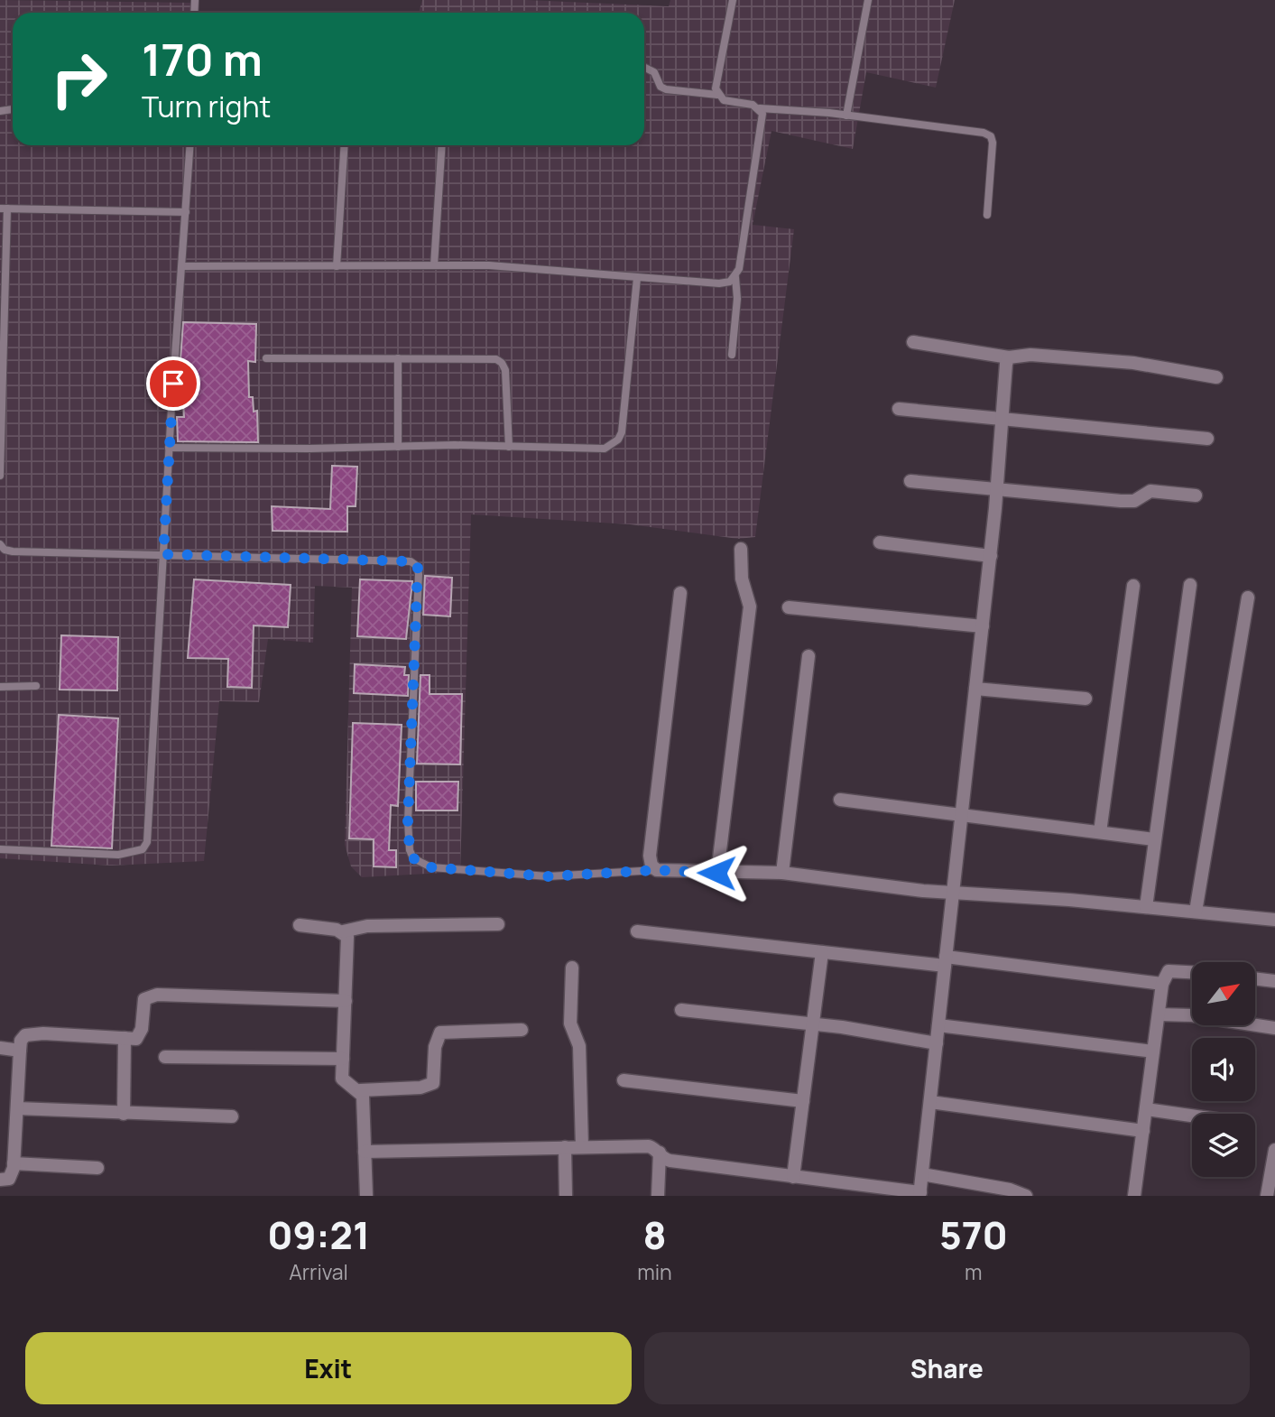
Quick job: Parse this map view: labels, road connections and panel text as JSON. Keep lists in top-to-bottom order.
{
  "north": "top right",
  "page": {
    "turn": ["170 m", "Turn right"],
    "eta": [
      "09:21",
      "Arrival",
      "8",
      "min",
      "570",
      "m"
    ],
    "buttons": ["Exit", "Share"]
  }
}
